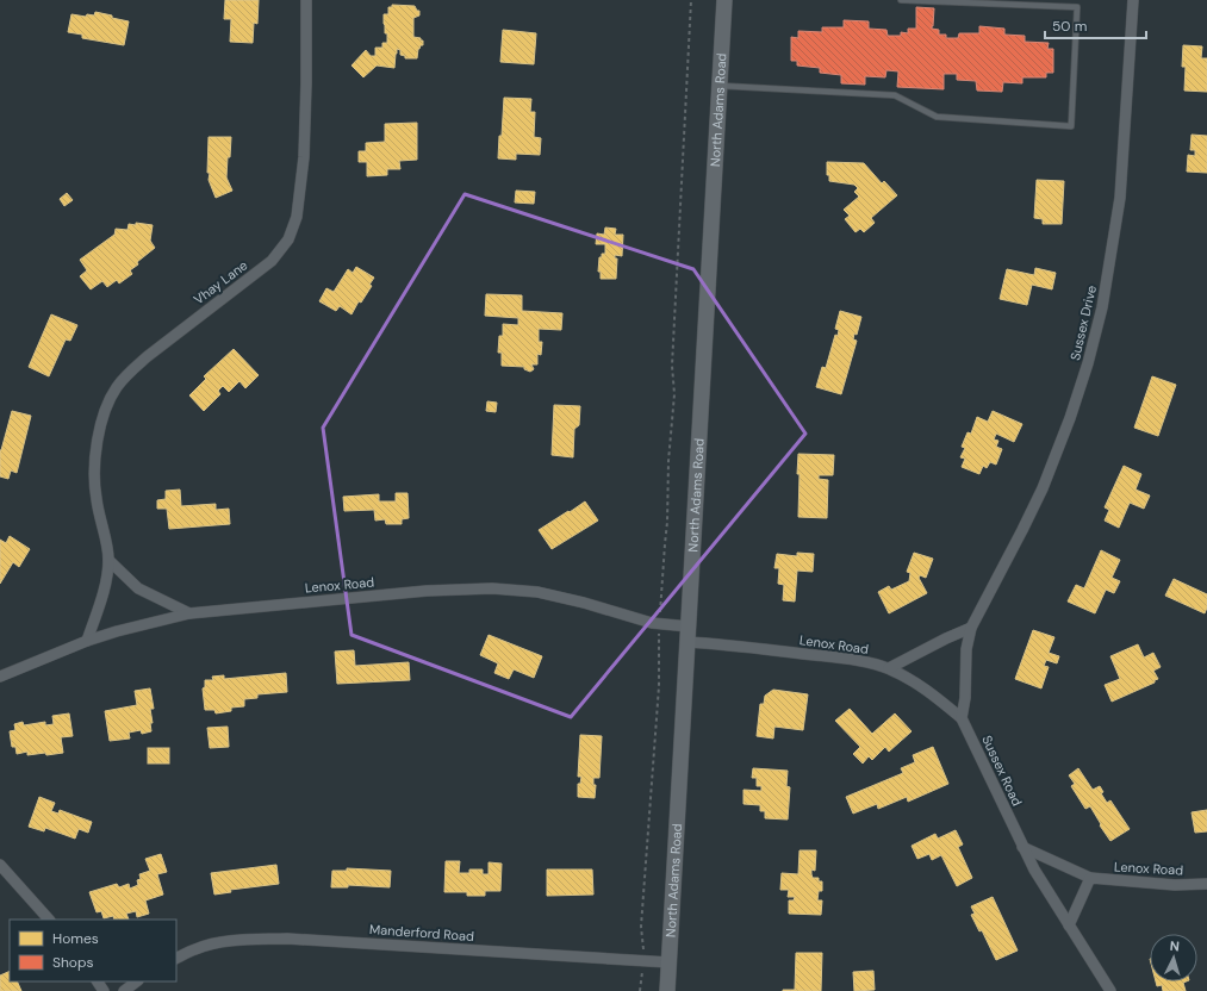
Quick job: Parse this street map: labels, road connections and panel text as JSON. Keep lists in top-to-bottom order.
{
  "streets": {
    "street": [
      "North Adams Road",
      "Vhay Lane",
      "Sussex Drive",
      "Lenox Road",
      "Sussex Road",
      "Manderford Road"
    ]
  },
  "crossings": [
    ["North Adams Road", "Lenox Road"],
    ["North Adams Road", "Manderford Road"],
    ["Vhay Lane", "Lenox Road"],
    ["Lenox Road", "Sussex Road"]
  ],
  "legend": ["Homes", "Shops"],
  "scale_bar": "50 m",
  "north": "top"
}
